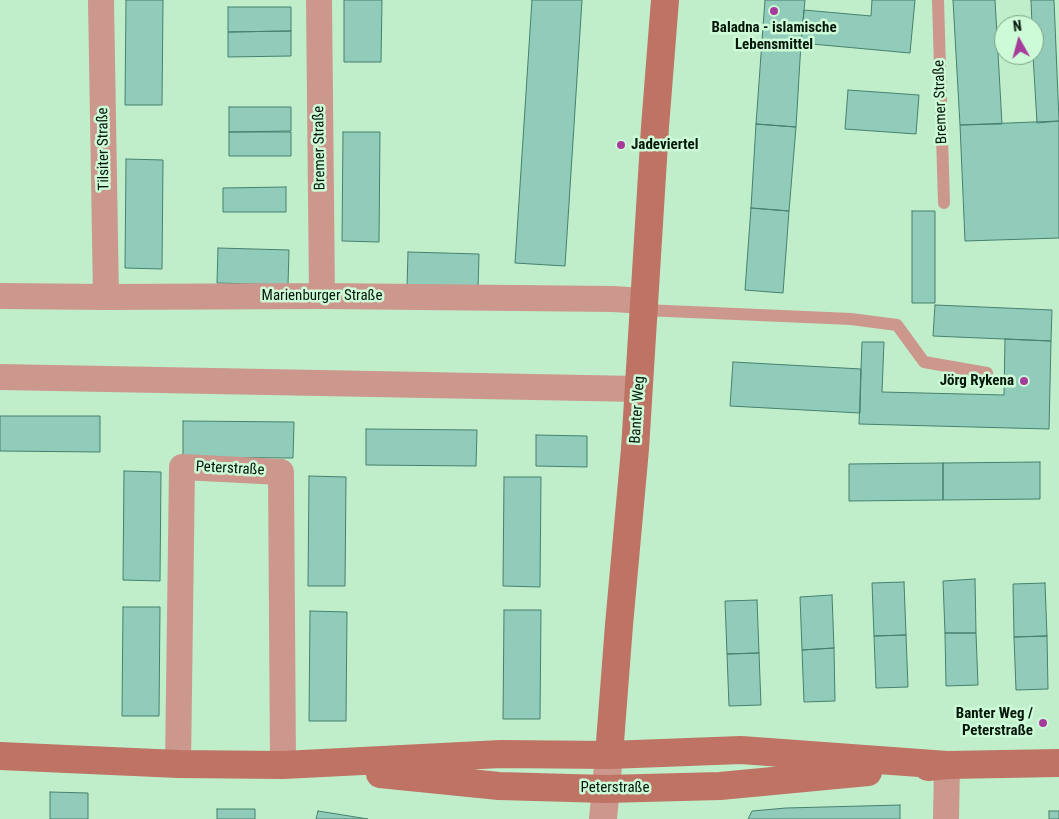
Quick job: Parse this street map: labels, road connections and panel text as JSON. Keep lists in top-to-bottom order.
{
  "streets": {
    "main road": ["Banter Weg", "Peterstraße"],
    "street": ["Bremer Straße", "Tilsiter Straße", "Marienburger Straße"]
  },
  "crossings": [
    ["Bremer Straße", "Marienburger Straße"],
    ["Tilsiter Straße", "Marienburger Straße"],
    ["Marienburger Straße", "Banter Weg"],
    ["Banter Weg", "Peterstraße"]
  ],
  "places": [
    "Baladna - islamische Lebensmittel",
    "Jadeviertel",
    "Jörg Rykena",
    "Banter Weg / Peterstraße"
  ],
  "north": "top"
}
